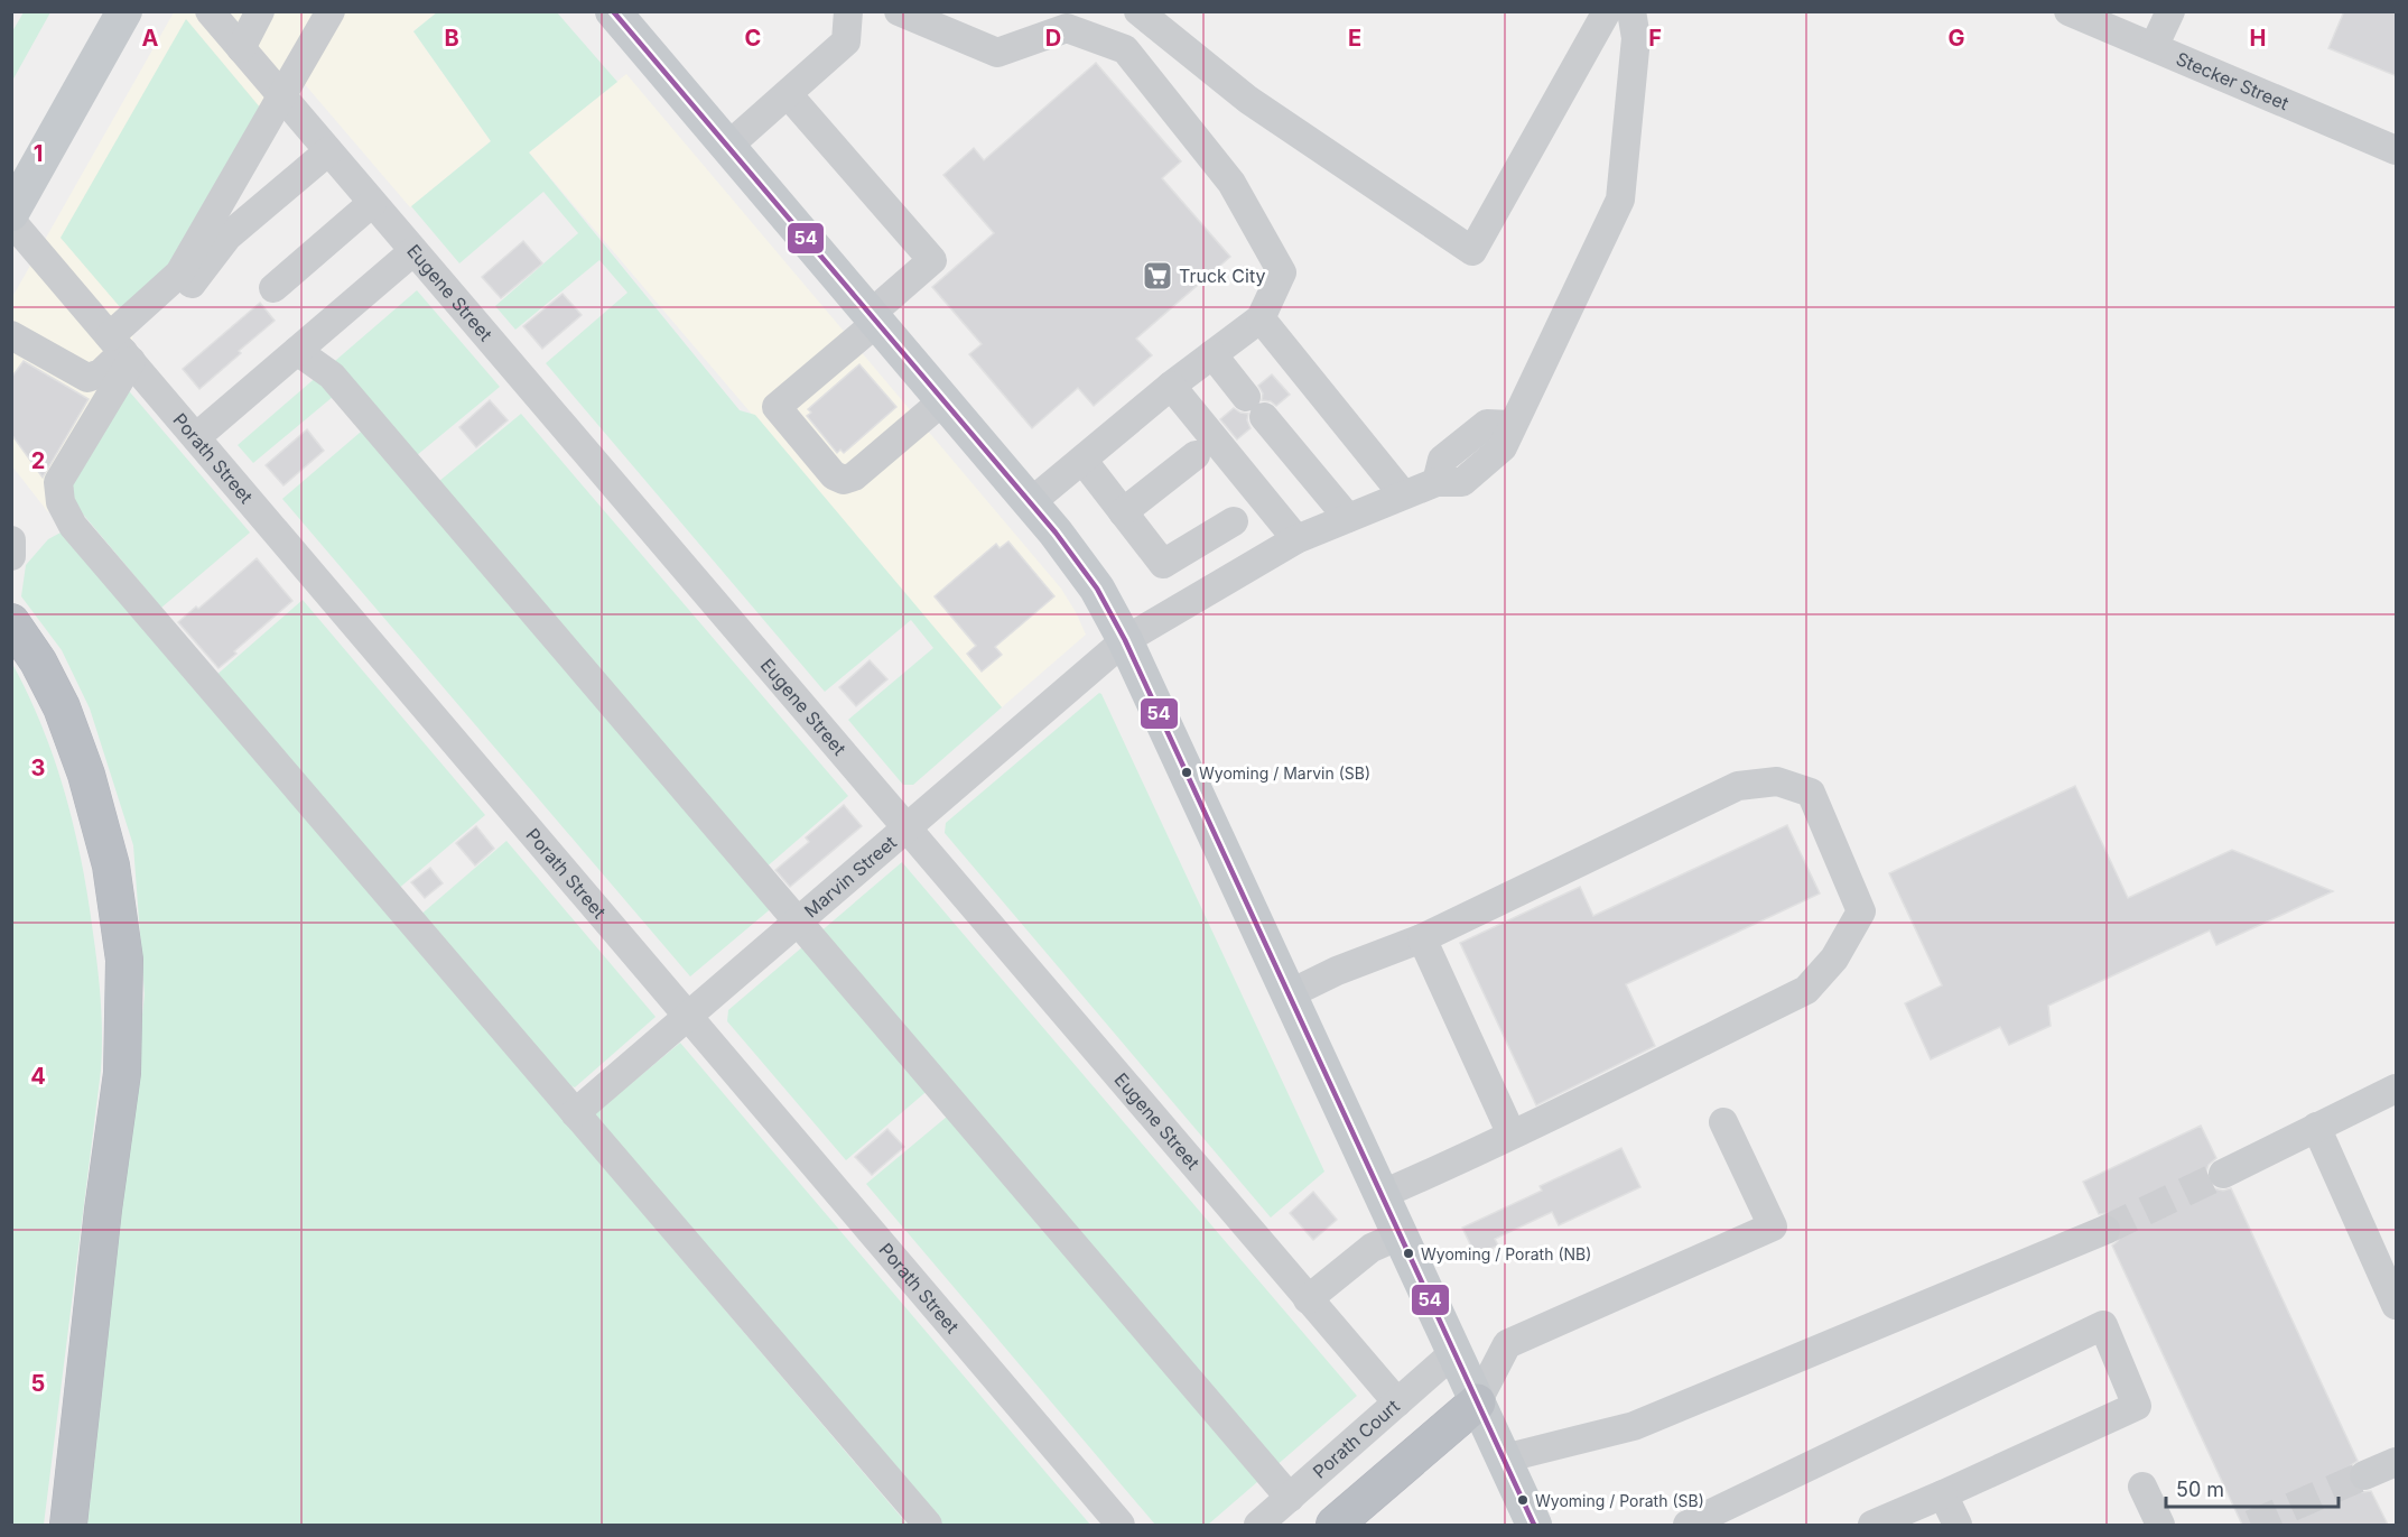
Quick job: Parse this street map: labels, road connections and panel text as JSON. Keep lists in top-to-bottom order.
{
  "streets": {
    "street": [
      "Stecker Street",
      "Eugene Street",
      "Porath Street",
      "Marvin Street",
      "Porath Court"
    ]
  },
  "crossings": [
    ["Eugene Street", "Marvin Street"],
    ["Eugene Street", "Porath Court"],
    ["Porath Street", "Marvin Street"]
  ],
  "places": {
    "supermarket": ["Truck City"],
    "other": ["Wyoming / Marvin (SB)", "Wyoming / Porath (NB)", "Wyoming / Porath (SB)"]
  },
  "lines": ["transit line 54"],
  "scale_bar": "50 m",
  "grid": {
    "columns": [
      "A",
      "B",
      "C",
      "D",
      "E",
      "F",
      "G",
      "H"
    ],
    "rows": [
      "1",
      "2",
      "3",
      "4",
      "5"
    ]
  }
}
